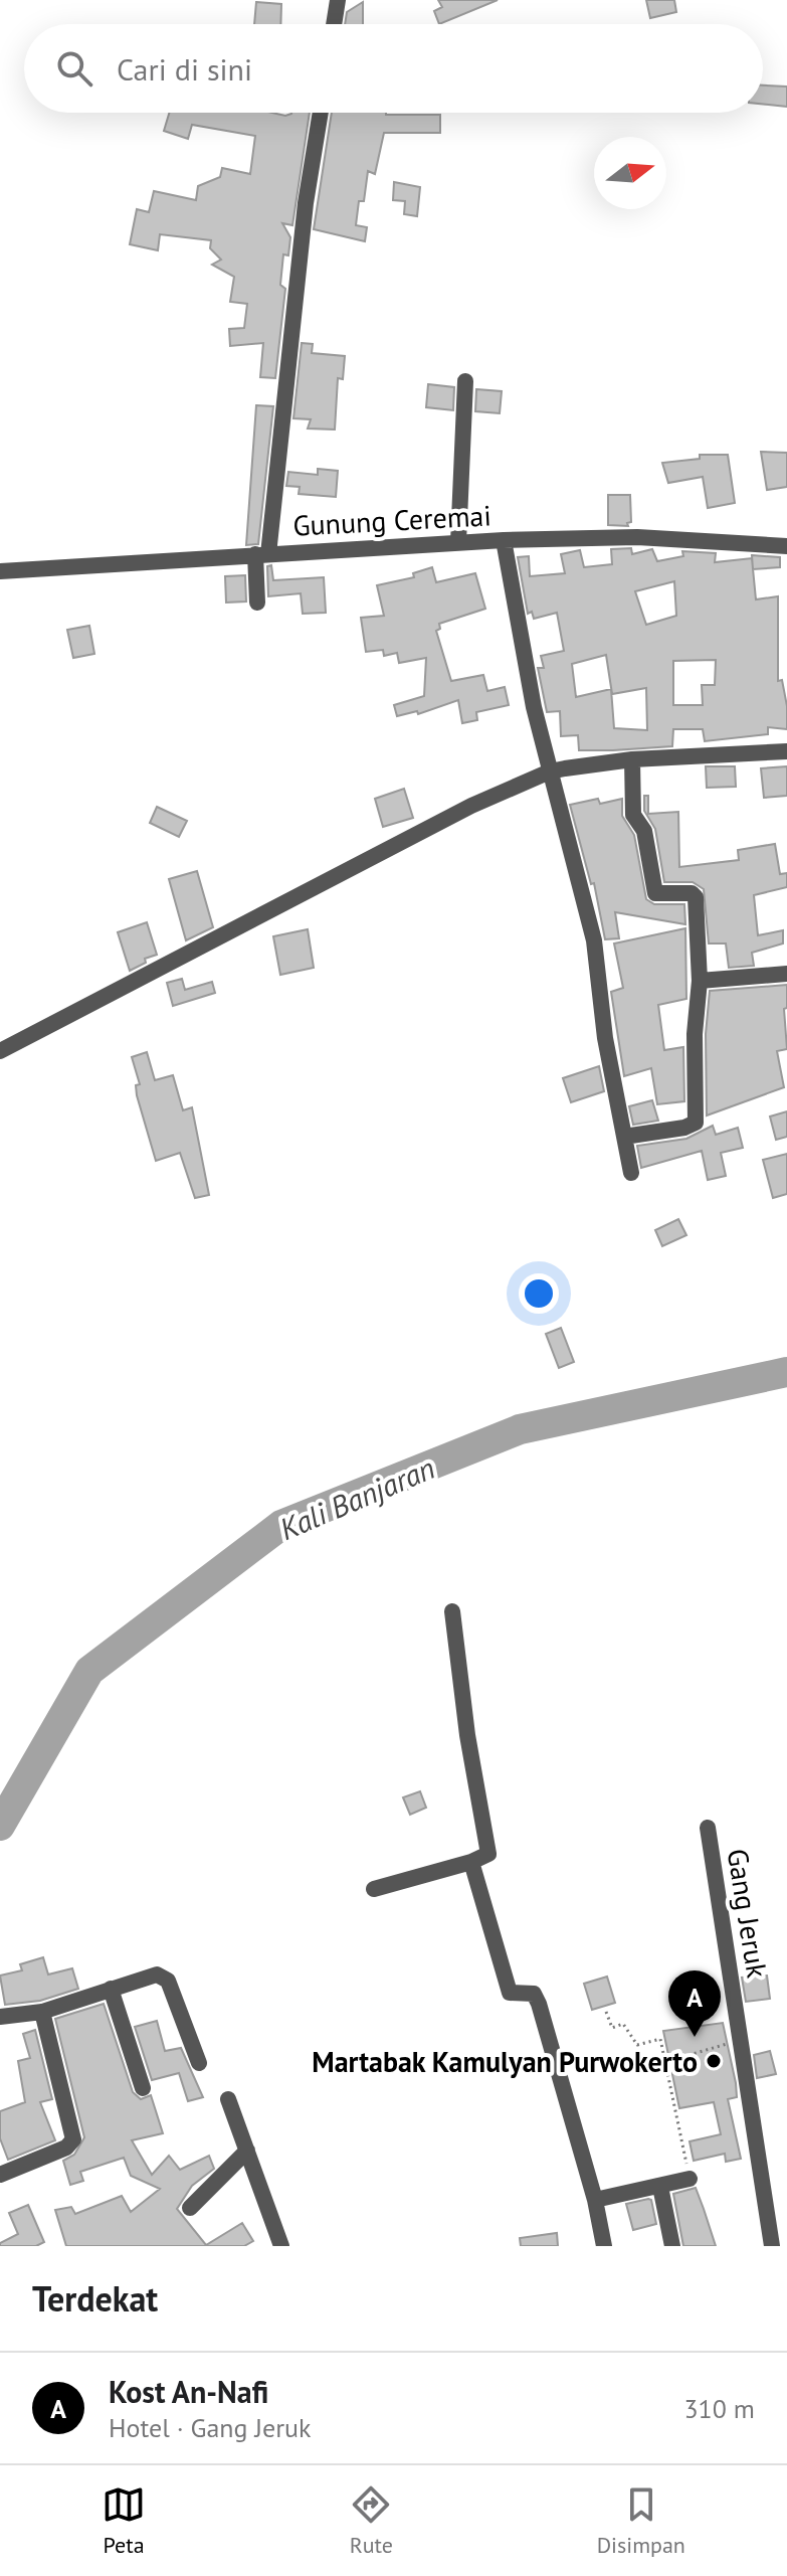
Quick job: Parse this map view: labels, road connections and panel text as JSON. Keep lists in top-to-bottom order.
{
  "streets": {
    "street": ["Gunung Ceremai", "Gang Jeruk"]
  },
  "water": ["Kali Banjaran"],
  "places": ["Martabak Kamulyan Purwokerto"],
  "north": "right",
  "page": {
    "search": "Cari di sini",
    "pins": "A",
    "heading": "Terdekat",
    "list": [
      {
        "mark": "A",
        "name": "Kost An-Nafi",
        "note": "Hotel · Gang Jeruk",
        "value": "310 m"
      }
    ],
    "nav": ["Peta", "Rute", "Disimpan"]
  }
}
